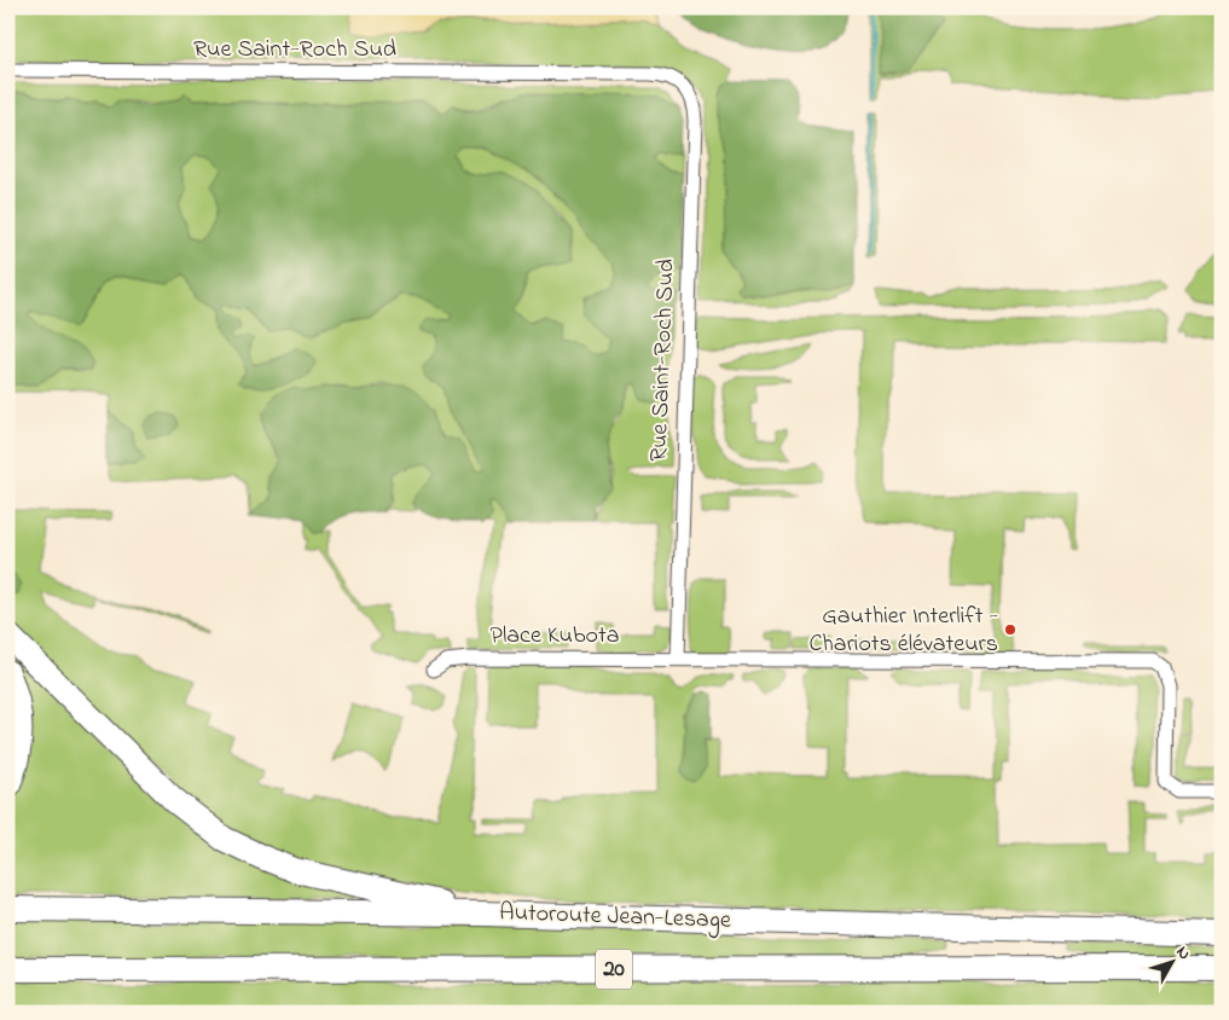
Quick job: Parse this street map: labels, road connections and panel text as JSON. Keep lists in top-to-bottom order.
{
  "streets": {
    "highway": ["Autoroute Jean-Lesage", "20"],
    "street": ["Rue Saint-Roch Sud", "Place Kubota"]
  },
  "crossings": [
    ["Rue Saint-Roch Sud", "Place Kubota"]
  ],
  "places": ["Gauthier Interlift - Chariots élévateurs"],
  "north": "top right"
}
